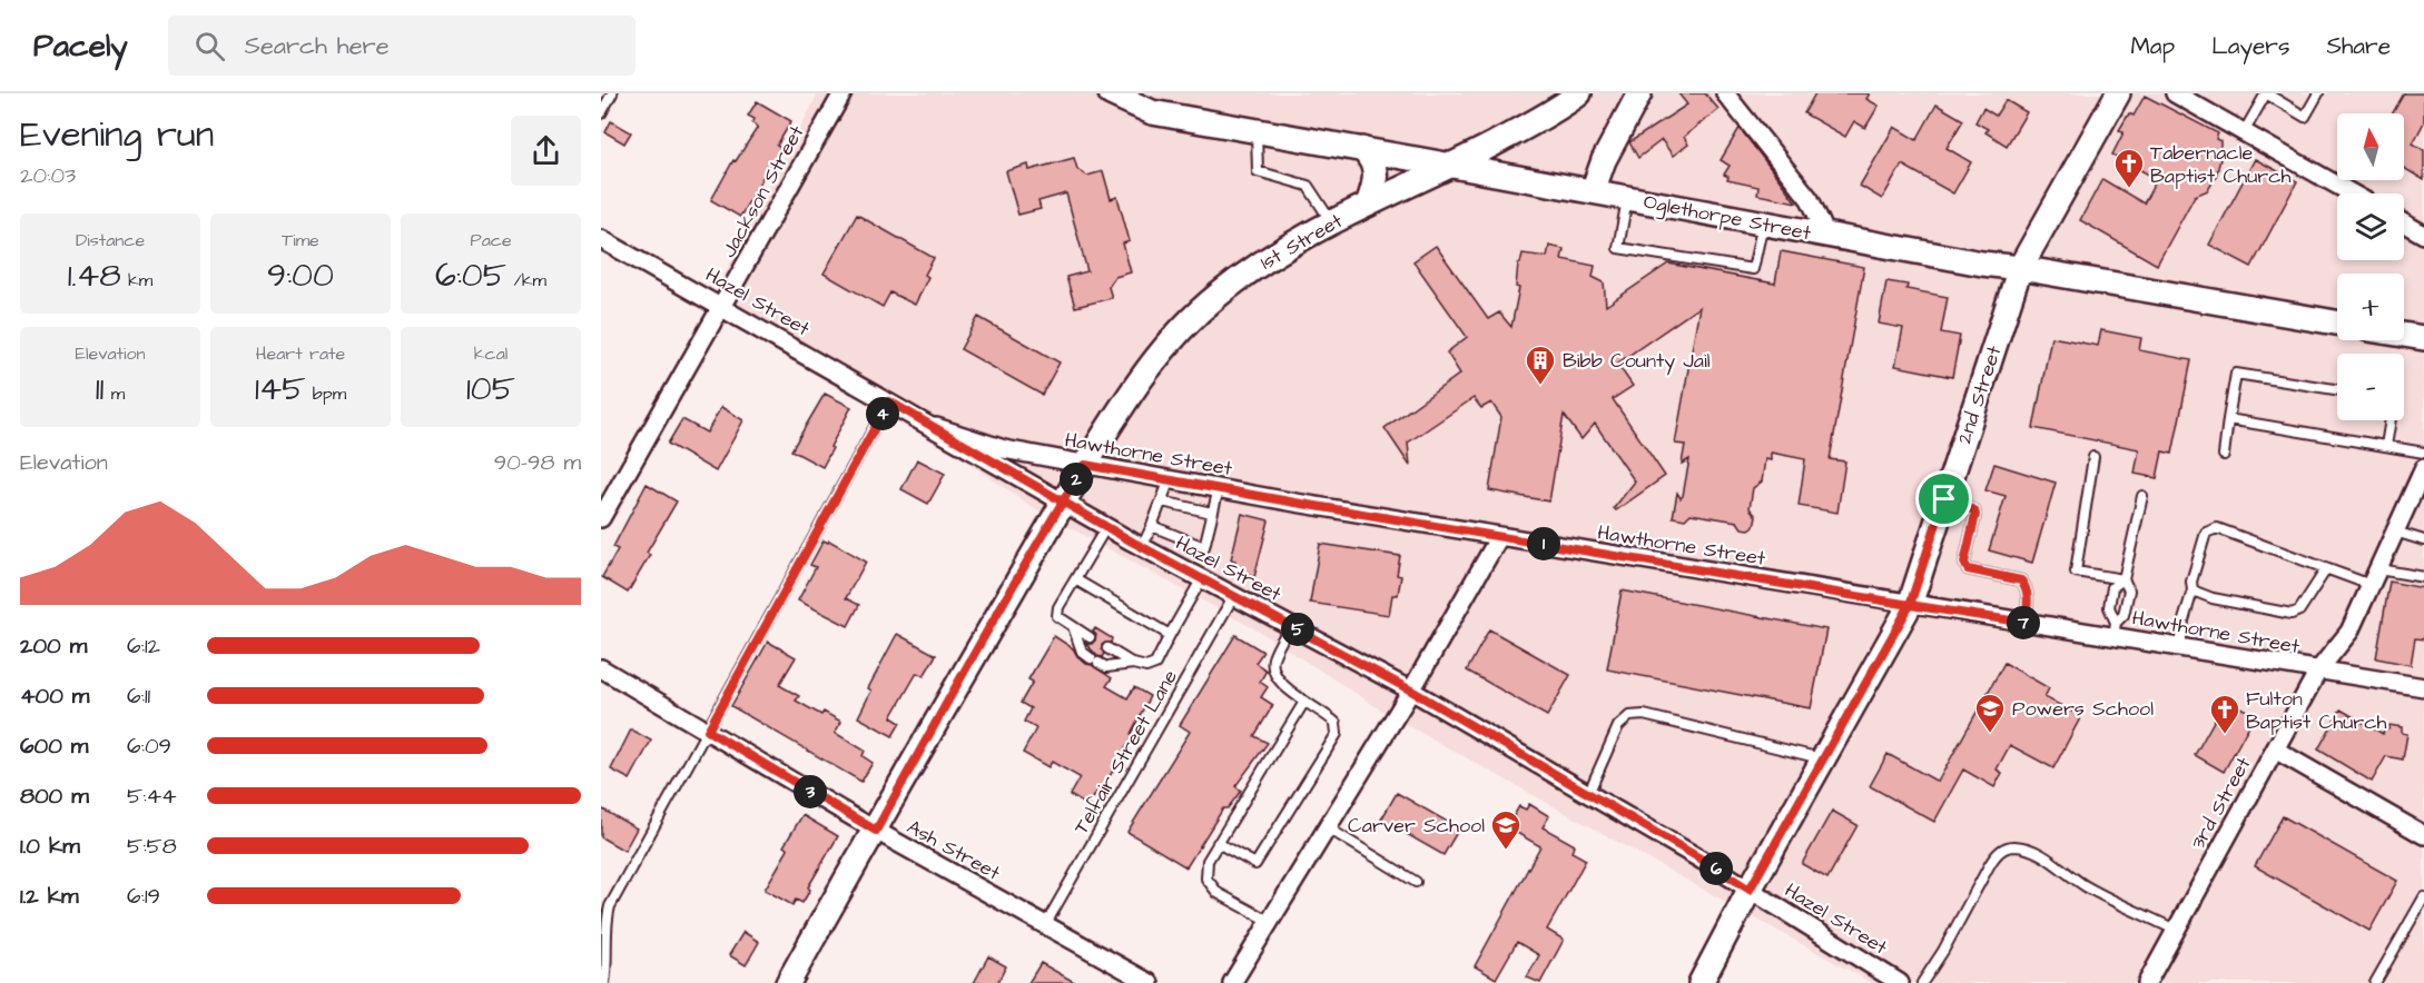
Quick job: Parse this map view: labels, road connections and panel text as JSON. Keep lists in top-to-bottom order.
{
  "streets": {
    "street": [
      "Jackson Street",
      "Oglethorpe Street",
      "1st Street",
      "Hazel Street",
      "2nd Street",
      "Hawthorne Street",
      "3rd Street",
      "Ash Street"
    ],
    "lane": ["Telfair Street Lane"]
  },
  "crossings": [
    ["Jackson Street", "Hazel Street"],
    ["Oglethorpe Street", "1st Street"],
    ["Oglethorpe Street", "2nd Street"],
    ["1st Street", "Hazel Street"],
    ["1st Street", "Hawthorne Street"],
    ["1st Street", "Ash Street"],
    ["Hazel Street", "2nd Street"],
    ["Hazel Street", "Hawthorne Street"],
    ["Hazel Street", "Telfair Street Lane"],
    ["2nd Street", "Hawthorne Street"],
    ["Hawthorne Street", "3rd Street"],
    ["Telfair Street Lane", "Ash Street"]
  ],
  "places": {
    "church": ["Tabernacle Baptist Church", "Fulton Baptist Church"],
    "building": ["Bibb County Jail"],
    "school or university": ["Powers School", "Carver School"]
  },
  "north": "top",
  "page": {
    "header": "Pacely",
    "search": "Search here",
    "nav": ["Map", "Layers", "Share"],
    "heading": ["Evening run", "20:03"],
    "map_buttons": ["+", "−"],
    "stats": [
      ["Distance", "1.48 km"],
      ["Time", "9:00"],
      ["Pace", "6:05 /km"],
      ["Elevation", "11 m"],
      ["Heart rate", "145 bpm"],
      ["kcal", "105"]
    ],
    "pins": [
      "4",
      "2",
      "1",
      "7",
      "5",
      "3",
      "6"
    ],
    "chart": ["Elevation", "90–98 m"],
    "list": [
      {
        "name": "200 m",
        "note": "6:12"
      },
      {
        "name": "400 m",
        "note": "6:11"
      },
      {
        "name": "600 m",
        "note": "6:09"
      },
      {
        "name": "800 m",
        "note": "5:44"
      },
      {
        "name": "1.0 km",
        "note": "5:58"
      },
      {
        "name": "1.2 km",
        "note": "6:19"
      }
    ]
  }
}
